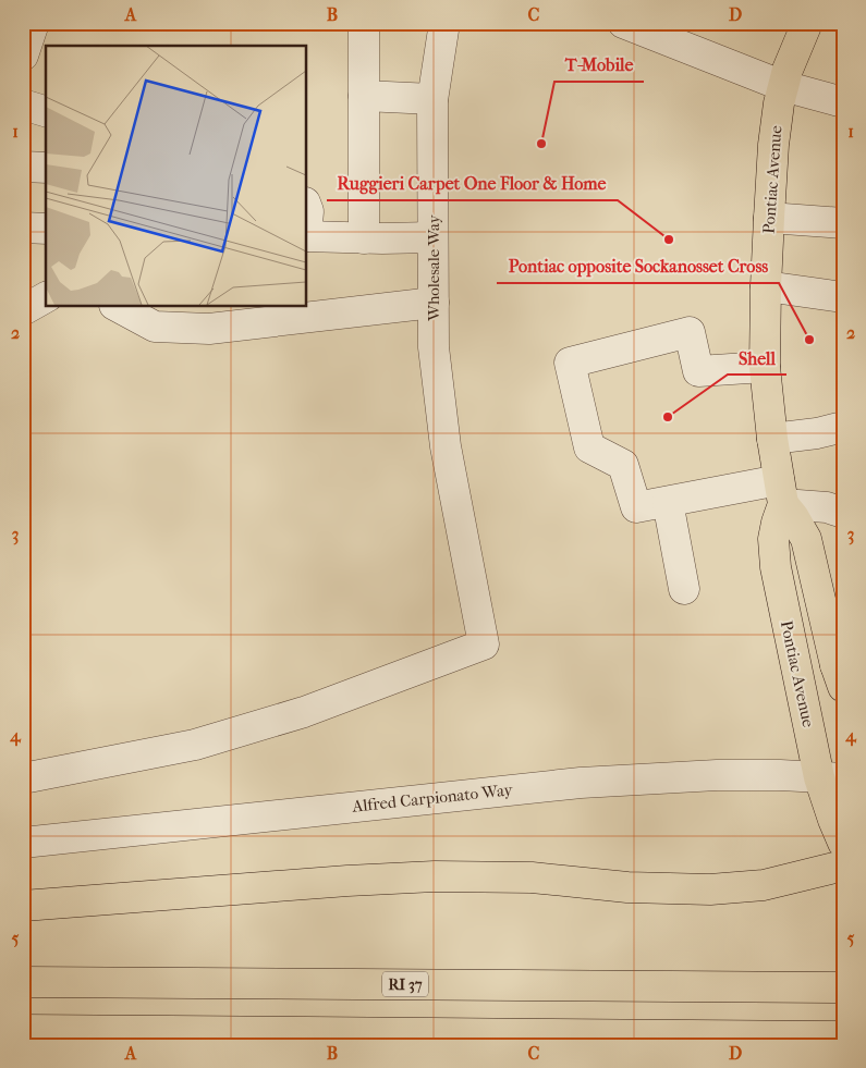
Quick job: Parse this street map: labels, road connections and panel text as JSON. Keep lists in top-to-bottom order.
{
  "streets": {
    "main road": ["Pontiac Avenue", "RI 37"],
    "street": ["Wholesale Way", "Alfred Carpionato Way"]
  },
  "crossings": [
    ["Pontiac Avenue", "Alfred Carpionato Way"]
  ],
  "places": [
    "T-Mobile",
    "Ruggieri Carpet One Floor & Home",
    "Pontiac opposite Sockanosset Cross",
    "Shell"
  ],
  "grid": {
    "columns": [
      "A",
      "B",
      "C",
      "D"
    ],
    "rows": [
      "1",
      "2",
      "3",
      "4",
      "5"
    ]
  }
}
